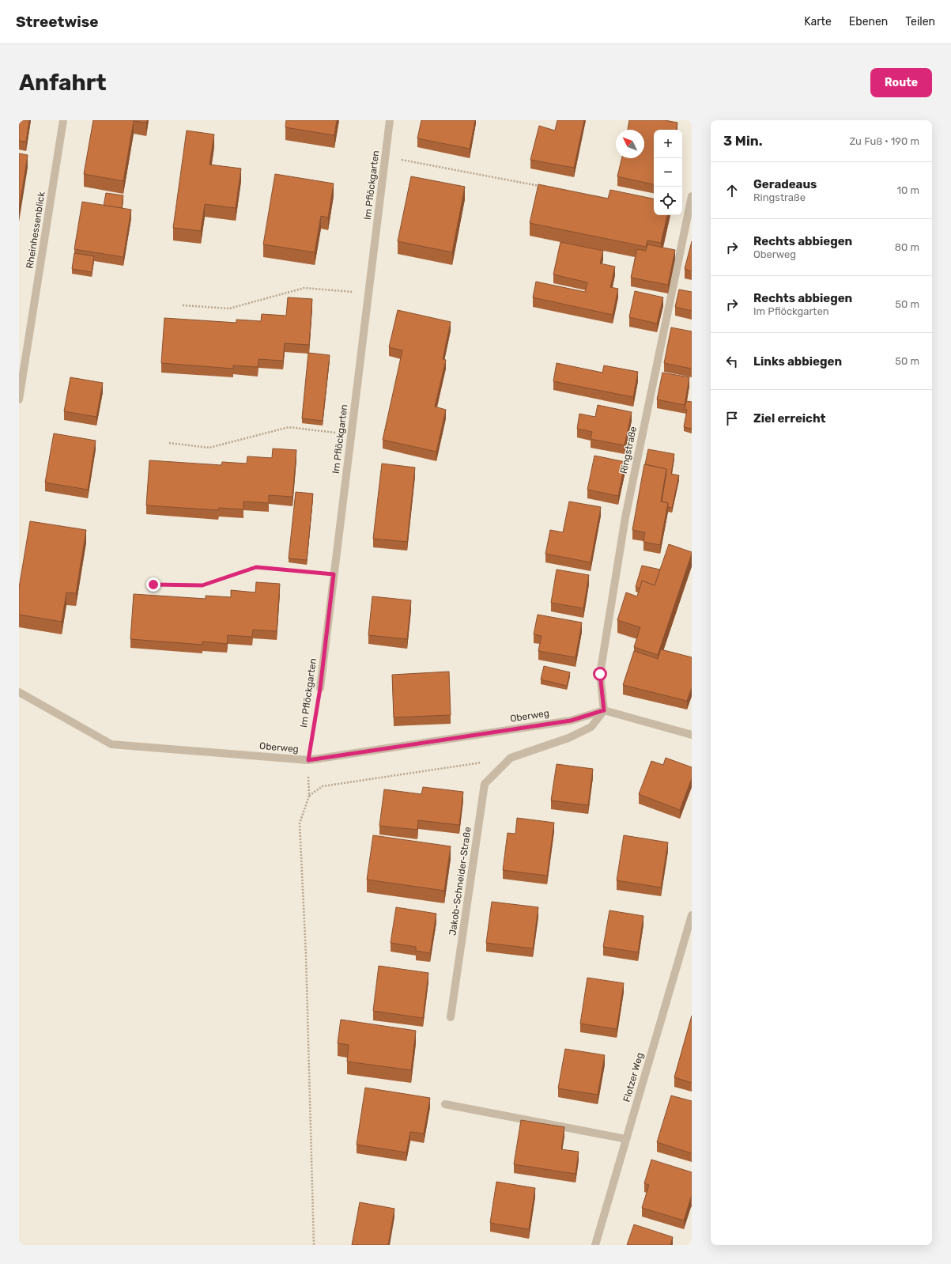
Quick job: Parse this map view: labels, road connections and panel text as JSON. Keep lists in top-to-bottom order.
{
  "streets": {
    "street": [
      "Im Pflöckgarten",
      "Rheinhessenblick",
      "Ringstraße",
      "Oberweg",
      "Jakob-Schneider-Straße",
      "Flotzer Weg"
    ]
  },
  "crossings": [
    ["Im Pflöckgarten", "Oberweg"],
    ["Ringstraße", "Oberweg"]
  ],
  "north": "top left",
  "page": {
    "header": "Streetwise",
    "nav": ["Karte", "Ebenen", "Teilen"],
    "buttons": "Route",
    "title": "Anfahrt",
    "heading": ["3 Min.", "Zu Fuß · 190 m"],
    "map_buttons": ["+", "−"],
    "list": [
      ["Geradeaus", "Ringstraße", "10 m"],
      ["Rechts abbiegen", "Oberweg", "80 m"],
      ["Rechts abbiegen", "Im Pflöckgarten", "50 m"],
      ["Links abbiegen", "50 m"],
      "Ziel erreicht"
    ]
  }
}
